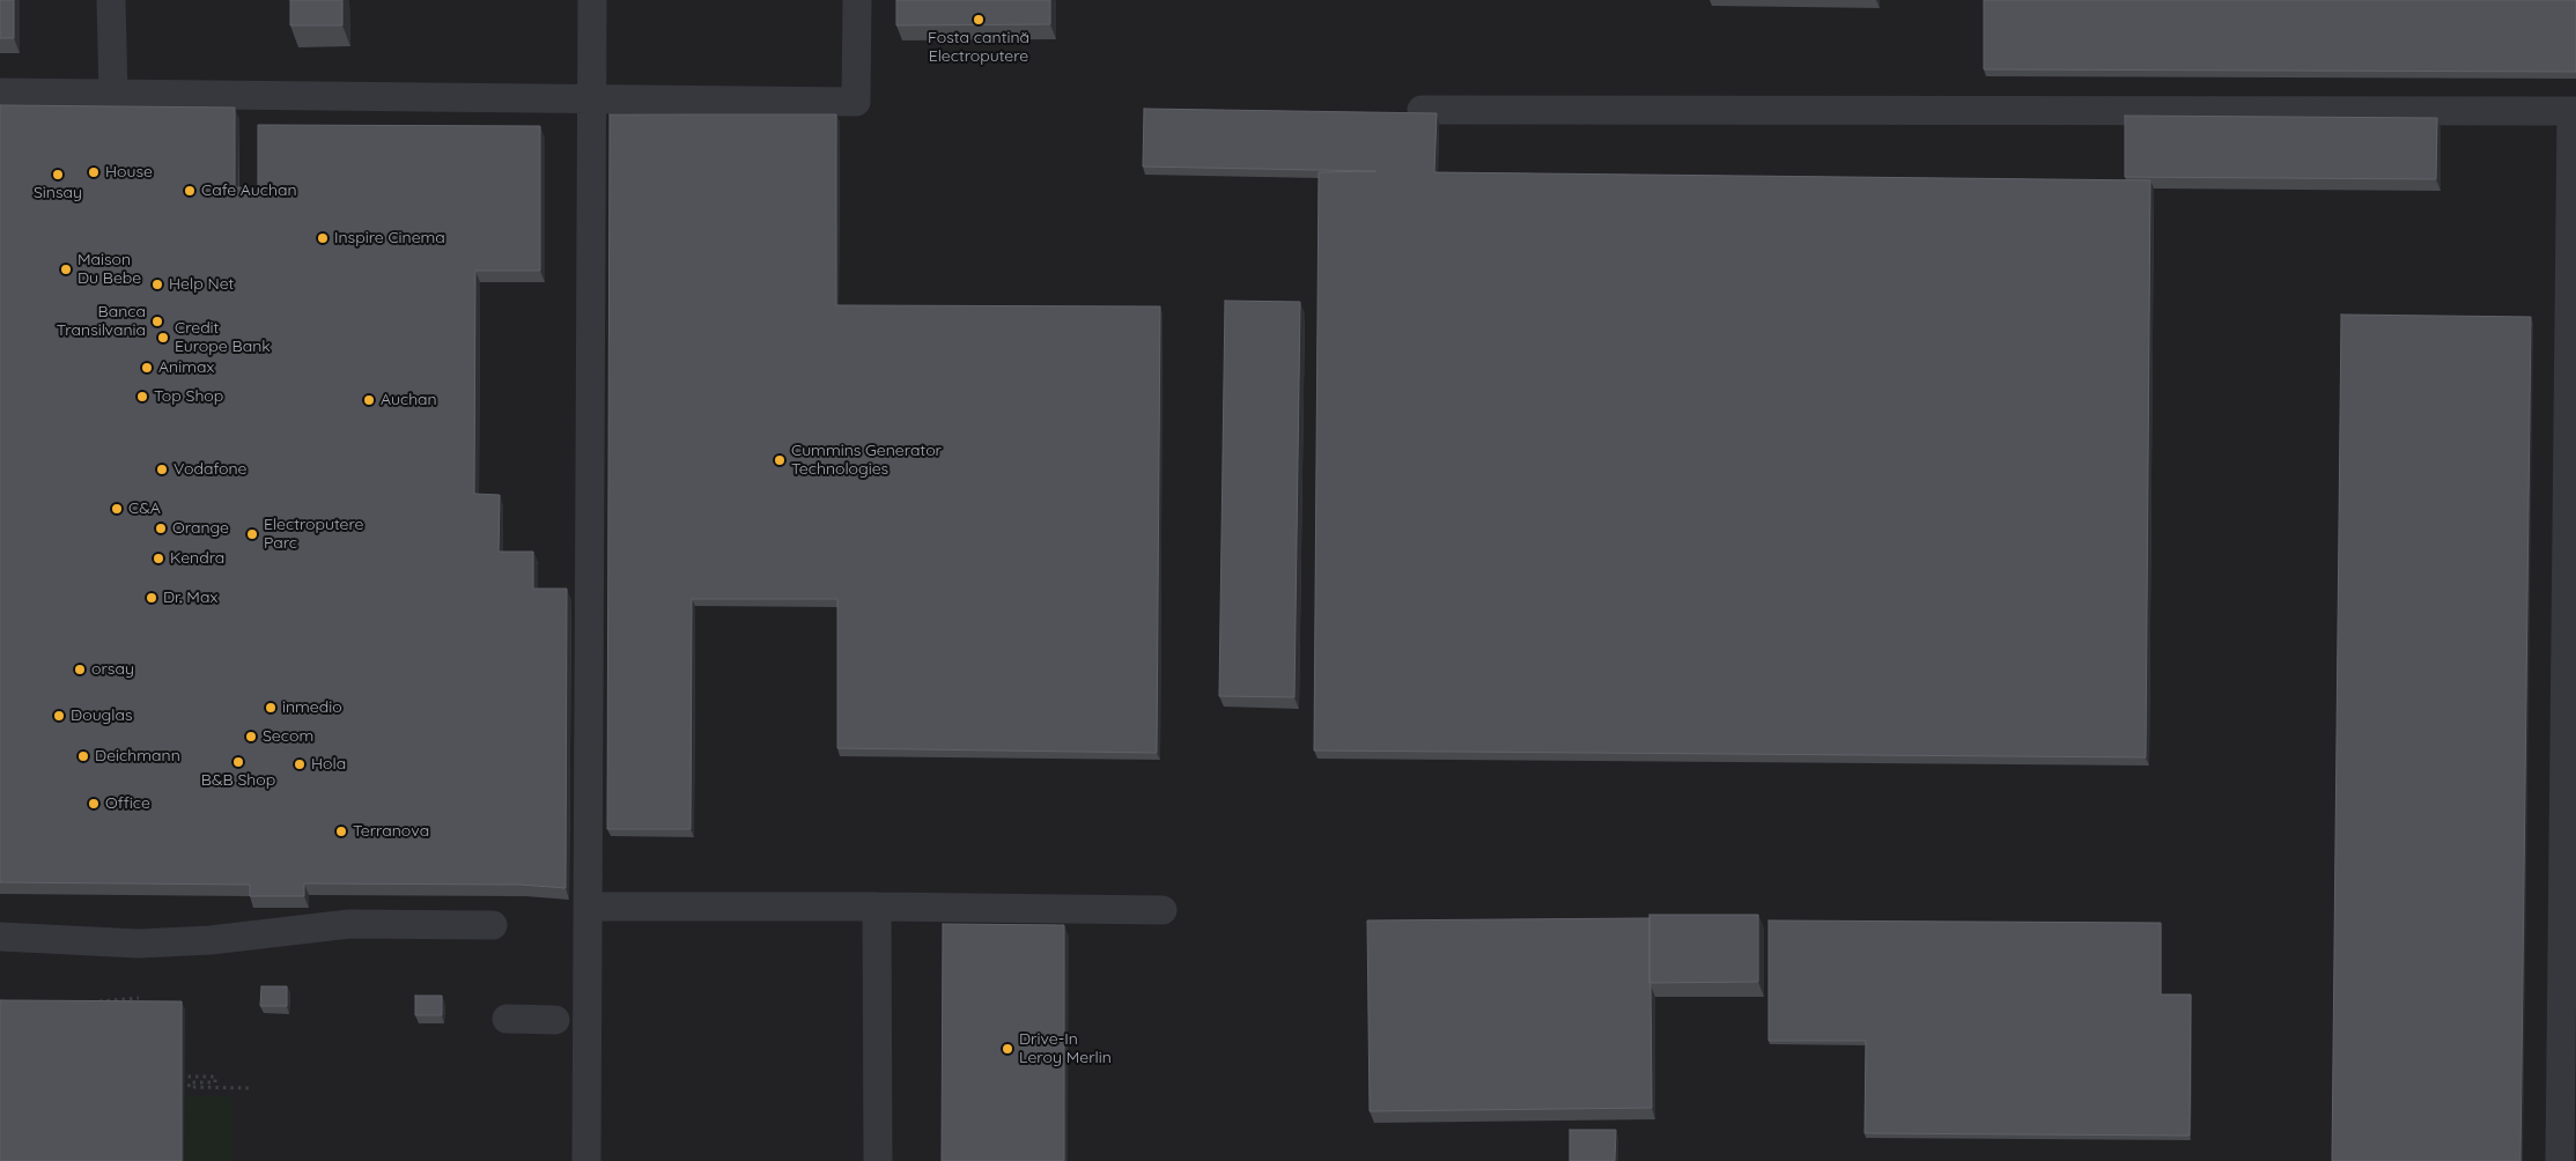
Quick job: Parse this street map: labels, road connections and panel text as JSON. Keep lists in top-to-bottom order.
{
  "places": [
    "Fosta cantină Electroputere",
    "House",
    "Sinsay",
    "Cafe Auchan",
    "Inspire Cinema",
    "Maison Du Bebe",
    "Help Net",
    "Banca Transilvania",
    "Credit Europe Bank",
    "Animax",
    "Top Shop",
    "Auchan",
    "Cummins Generator Technologies",
    "Vodafone",
    "C&A",
    "Orange",
    "Electroputere Parc",
    "Kendra",
    "Dr. Max",
    "orsay",
    "inmedio",
    "Douglas",
    "Secom",
    "Deichmann",
    "B&B Shop",
    "Hola",
    "Office",
    "Terranova",
    "Drive-In Leroy Merlin"
  ]
}
